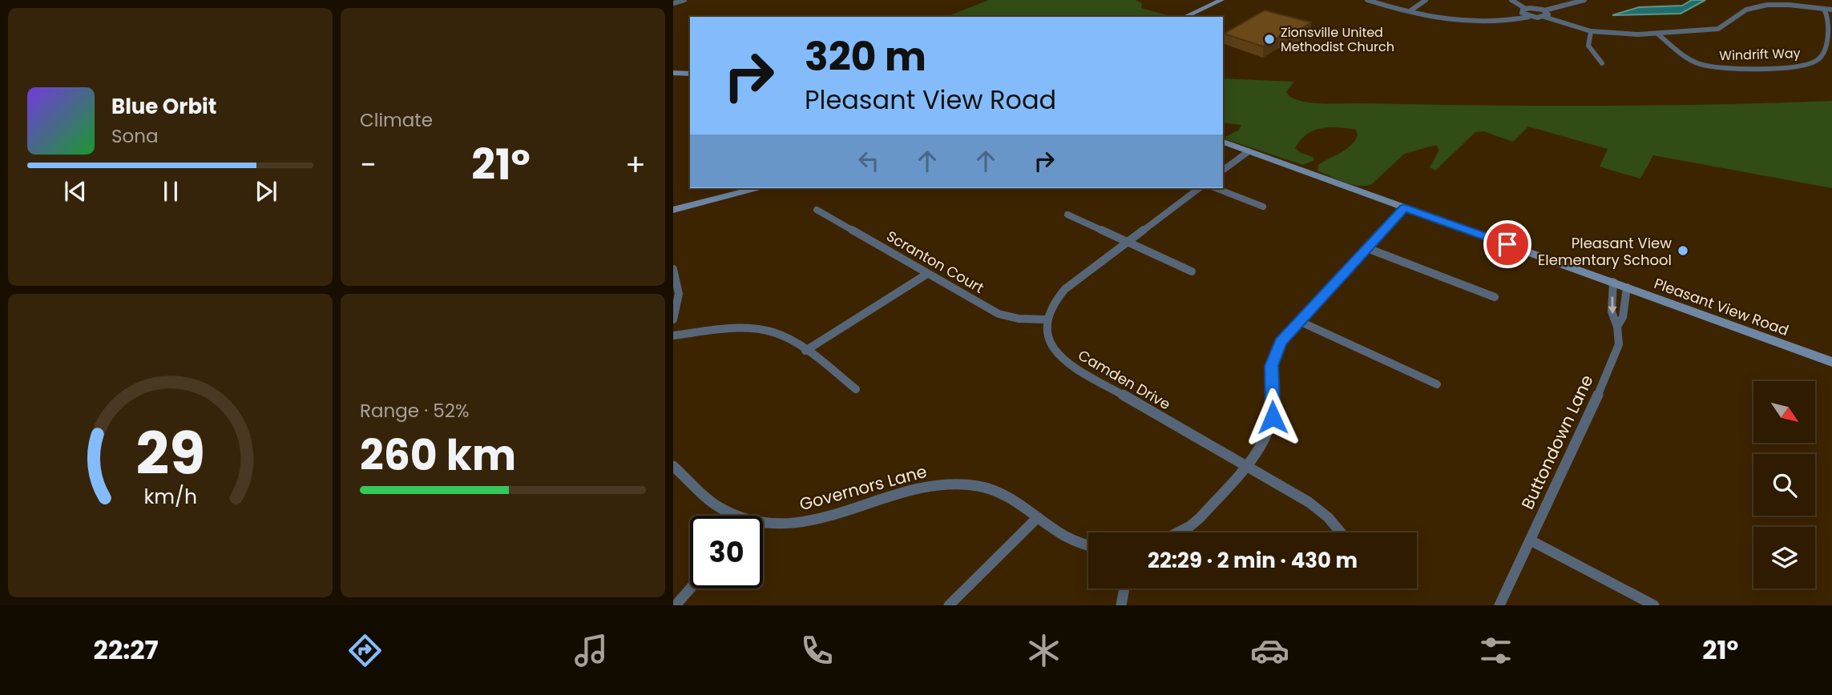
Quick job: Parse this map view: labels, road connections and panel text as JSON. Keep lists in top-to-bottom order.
{
  "streets": {
    "main road": ["Pleasant View Road"],
    "street": [
      "Windrift Way",
      "Scranton Court",
      "Camden Drive",
      "Buttondown Lane",
      "Governors Lane"
    ]
  },
  "crossings": [
    ["Scranton Court", "Camden Drive"],
    ["Pleasant View Road", "Buttondown Lane"]
  ],
  "places": ["Zionsville United Methodist Church", "Pleasant View Elementary School"],
  "north": "bottom right",
  "page": {
    "tile": [
      "Climate",
      ["Range · 52%", "260 km"]
    ],
    "turn": ["320 m", "Pleasant View Road"],
    "song": ["Blue Orbit", "Sona"],
    "heat": ["−", "21°", "+"],
    "limit": "30",
    "trip": "22:29 · 2 min · 430 m",
    "tabs": ["22:27", "21°"],
    "gauge": ["29", "km/h"]
  }
}
